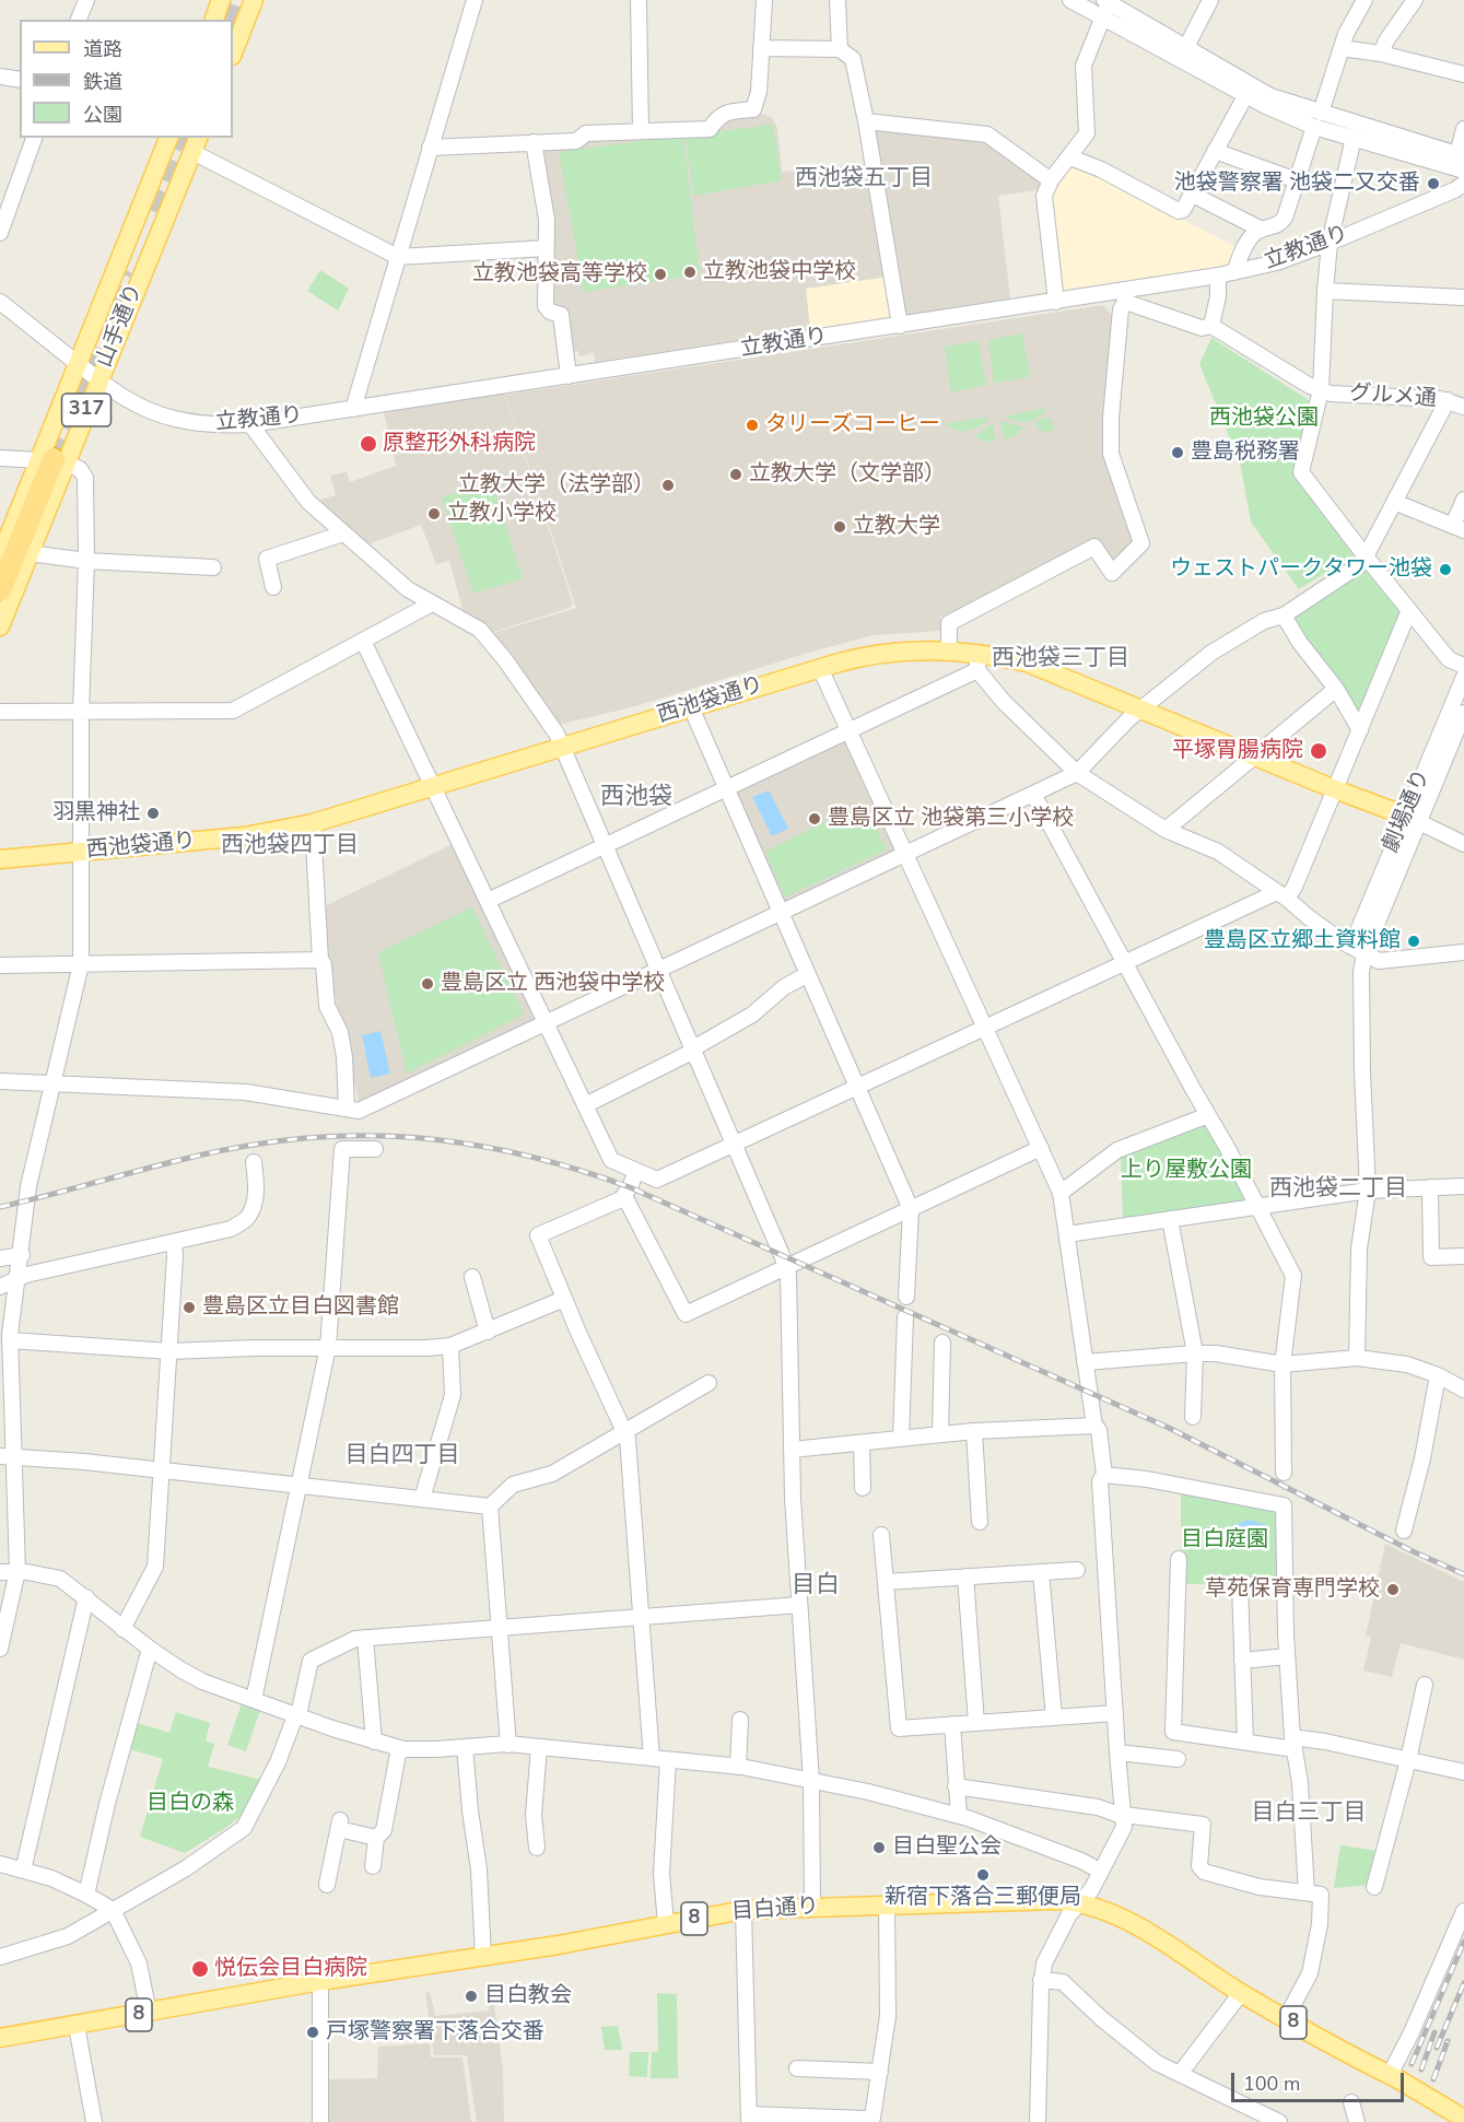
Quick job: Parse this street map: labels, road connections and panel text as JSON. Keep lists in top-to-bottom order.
{
  "streets": {
    "main road": [
      "山手通り",
      "317",
      "西池袋通り",
      "目白通り",
      "8"
    ],
    "street": ["立教通り", "グルメ通", "劇場通り"]
  },
  "crossings": [
    ["立教通り", "山手通り"],
    ["西池袋通り", "劇場通り"]
  ],
  "districts": [
    "西池袋五丁目",
    "西池袋三丁目",
    "西池袋",
    "西池袋四丁目",
    "西池袋二丁目",
    "目白四丁目",
    "目白",
    "目白三丁目"
  ],
  "parks": [
    "西池袋公園",
    "上り屋敷公園",
    "目白庭園",
    "目白の森"
  ],
  "places": [
    "池袋警察署 池袋二又交番",
    "立教池袋中学校",
    "立教池袋高等学校",
    "タリーズコーヒー",
    "原整形外科病院",
    "豊島税務署",
    "立教大学（文学部）",
    "立教大学（法学部）",
    "立教小学校",
    "立教大学",
    "ウェストパークタワー池袋",
    "平塚胃腸病院",
    "羽黒神社",
    "豊島区立 池袋第三小学校",
    "豊島区立郷土資料館",
    "豊島区立 西池袋中学校",
    "豊島区立目白図書館",
    "草苑保育専門学校",
    "目白聖公会",
    "新宿下落合三郵便局",
    "悦伝会目白病院",
    "目白教会",
    "戸塚警察署下落合交番"
  ],
  "legend": ["道路", "鉄道", "公園"],
  "scale_bar": "100 m"
}
